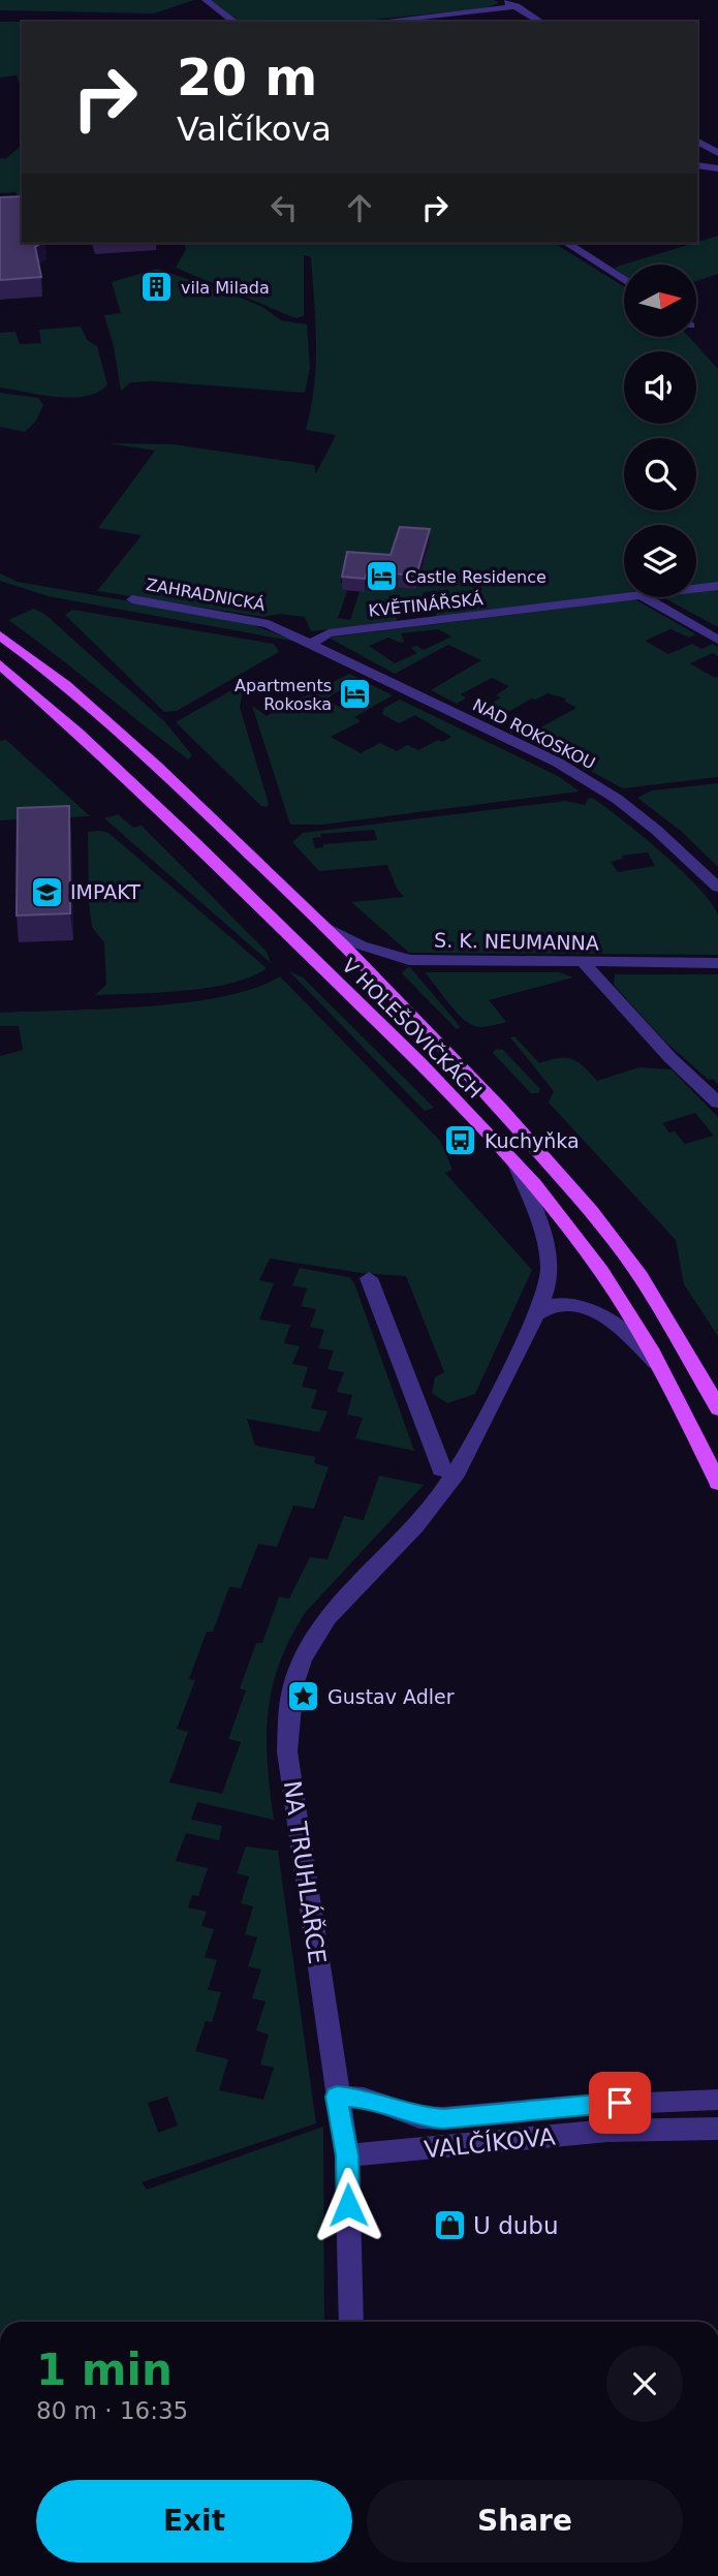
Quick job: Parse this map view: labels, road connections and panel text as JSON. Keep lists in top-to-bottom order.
{
  "streets": {
    "main road": ["V HOLEŠOVIČKÁCH"],
    "street": [
      "ZAHRADNICKÁ",
      "KVĚTINÁŘSKÁ",
      "NAD ROKOSKOU",
      "S. K. NEUMANNA",
      "NA TRUHLÁŘCE",
      "VALČÍKOVA"
    ]
  },
  "crossings": [
    ["ZAHRADNICKÁ", "KVĚTINÁŘSKÁ"],
    ["ZAHRADNICKÁ", "NAD ROKOSKOU"],
    ["KVĚTINÁŘSKÁ", "NAD ROKOSKOU"],
    ["S. K. NEUMANNA", "V HOLEŠOVIČKÁCH"],
    ["V HOLEŠOVIČKÁCH", "NA TRUHLÁŘCE"],
    ["NA TRUHLÁŘCE", "VALČÍKOVA"]
  ],
  "places": {
    "building": ["vila Milada"],
    "hotel": ["Castle Residence", "Apartments Rokoska"],
    "school or university": ["IMPAKT"],
    "bus stop": ["Kuchyňka"],
    "place": ["Gustav Adler"],
    "shop": ["U dubu"]
  },
  "north": "right",
  "page": {
    "turn": ["20 m", "Valčíkova"],
    "heading": ["1 min", "80 m · 16:35"],
    "buttons": ["Exit", "Share"]
  }
}
